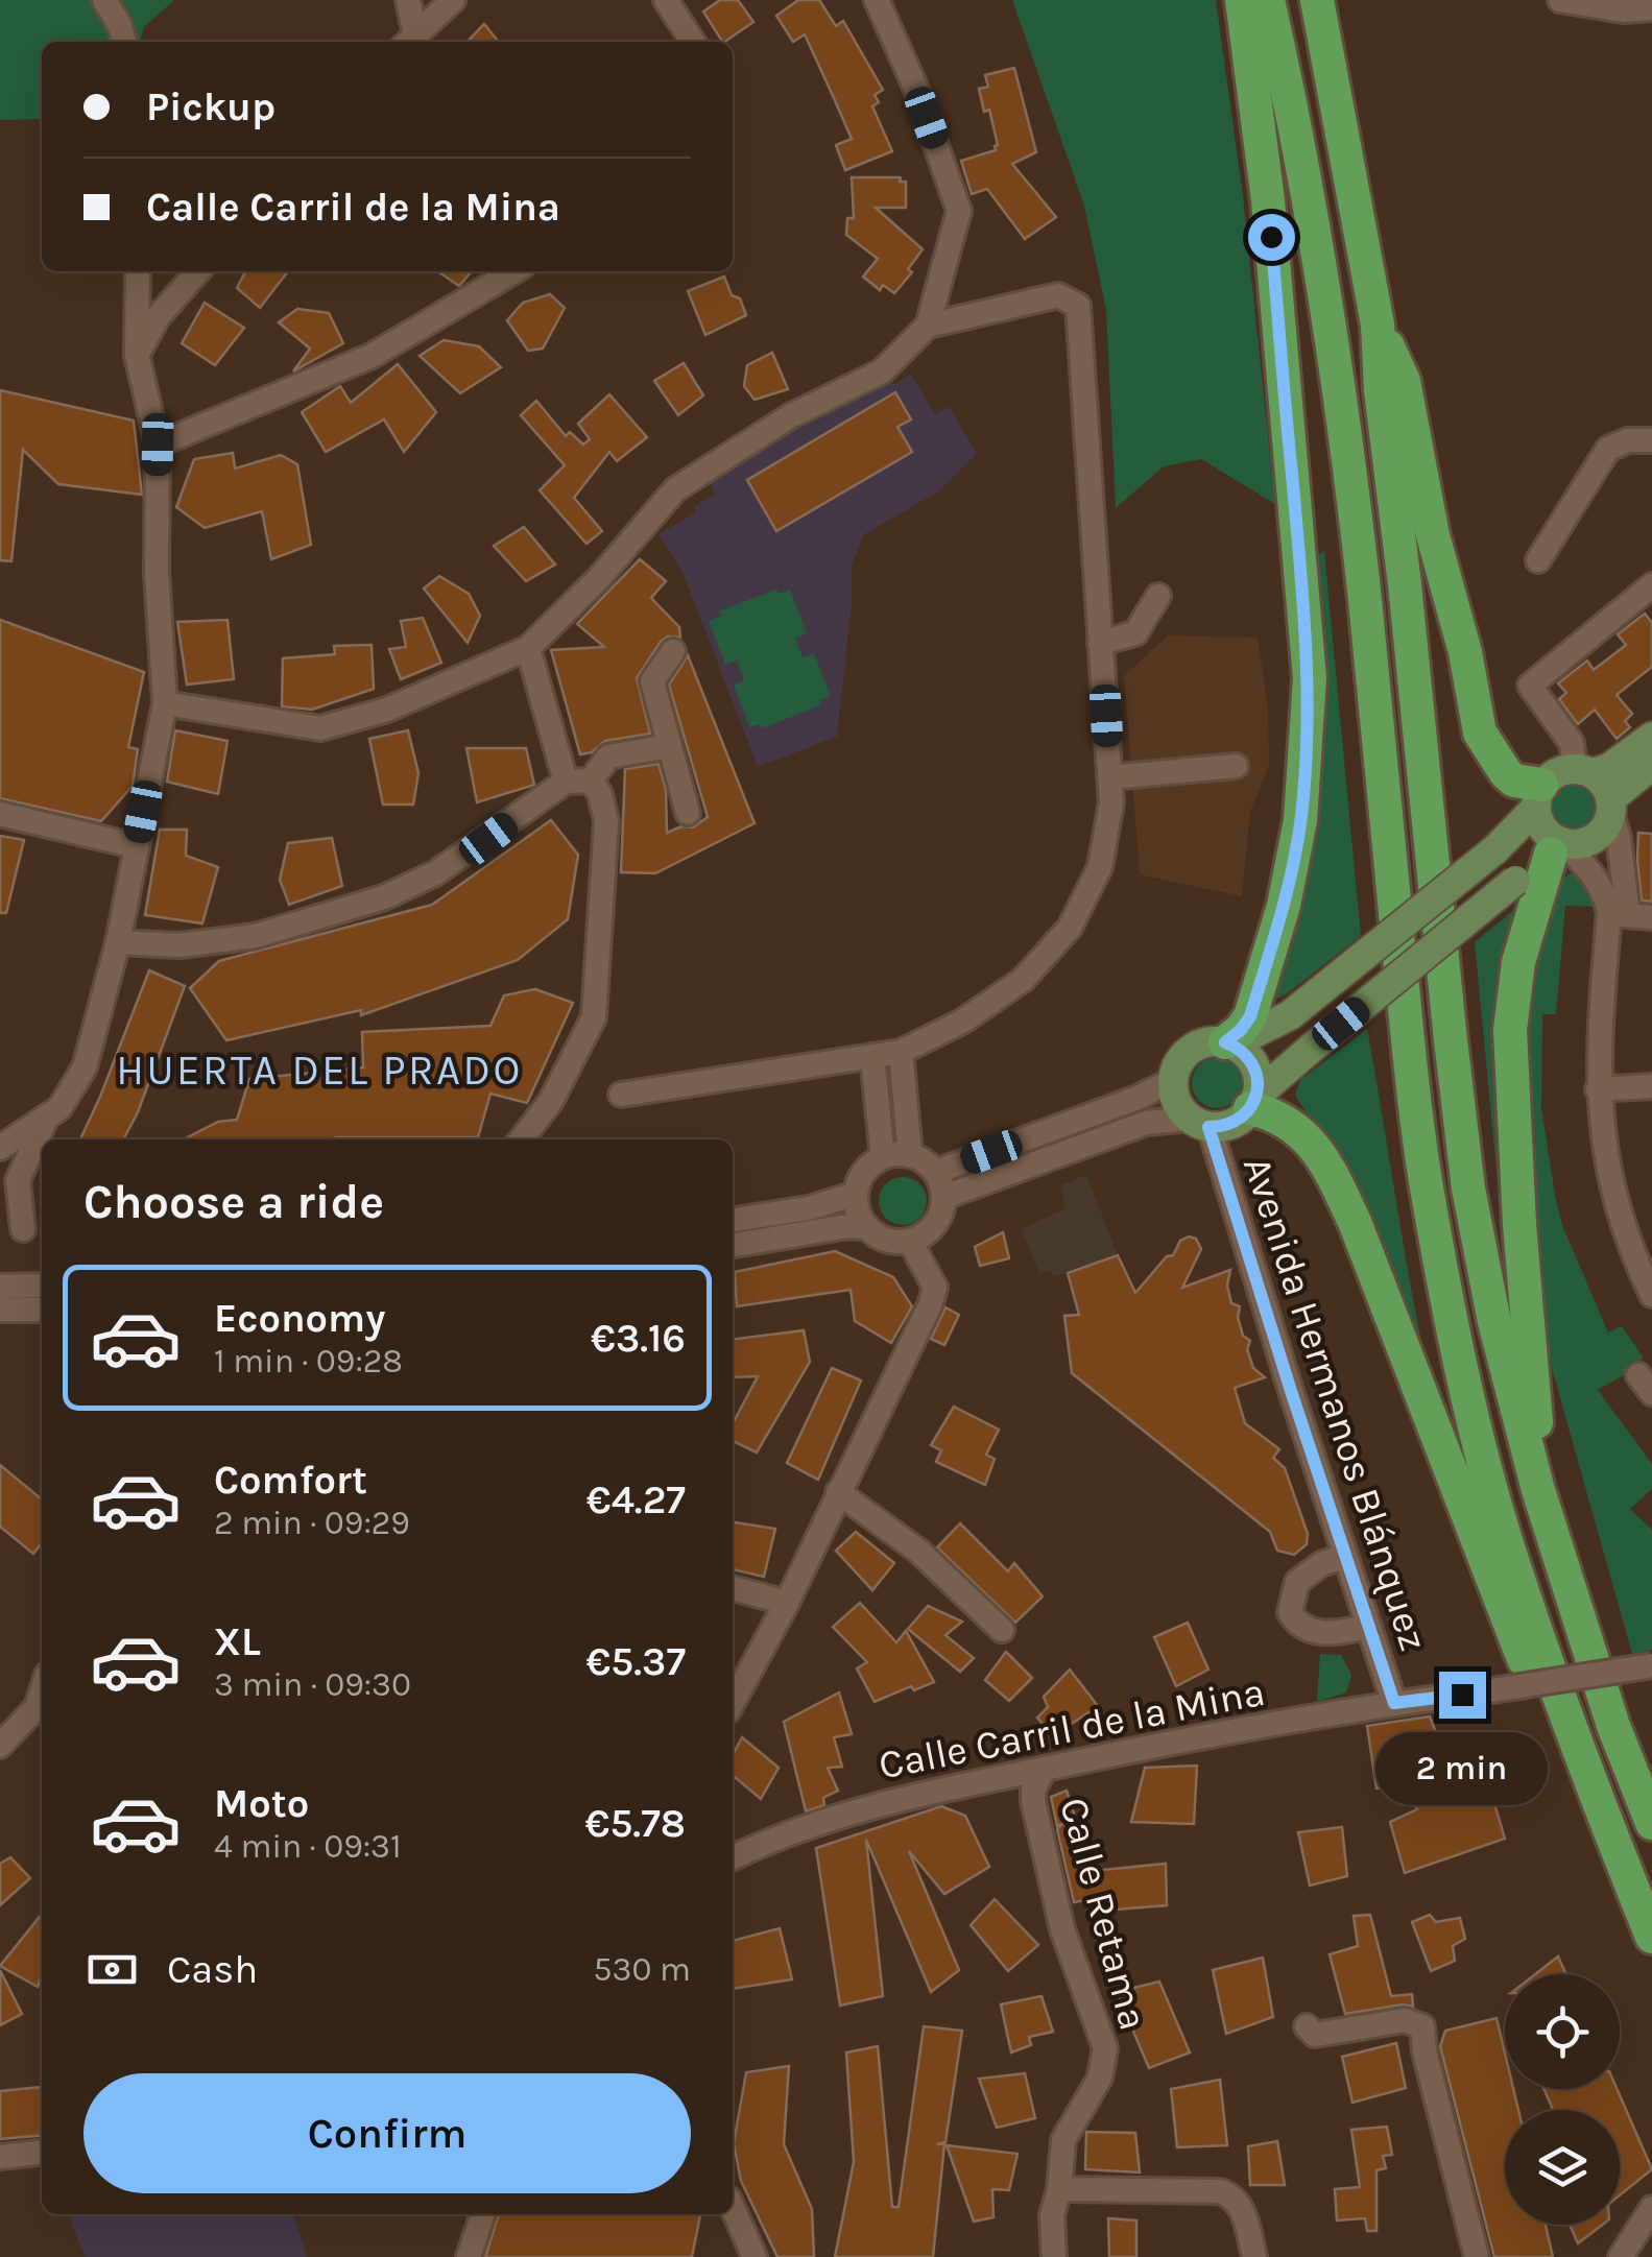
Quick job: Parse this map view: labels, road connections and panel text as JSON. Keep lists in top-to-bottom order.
{
  "streets": {
    "street": ["Avenida Hermanos Blánquez", "Calle Carril de la Mina", "Calle Retama"]
  },
  "crossings": [
    ["Avenida Hermanos Blánquez", "Calle Carril de la Mina"],
    ["Calle Carril de la Mina", "Calle Retama"]
  ],
  "districts": ["HUERTA DEL PRADO"],
  "page": {
    "banner": ["Pickup", "Calle Carril de la Mina"],
    "heading": "Choose a ride",
    "list": [
      {
        "name": "Economy",
        "note": "1 min · 09:28",
        "value": "€3.16"
      },
      {
        "name": "Comfort",
        "note": "2 min · 09:29",
        "value": "€4.27"
      },
      {
        "name": "XL",
        "note": "3 min · 09:30",
        "value": "€5.37"
      },
      {
        "name": "Moto",
        "note": "4 min · 09:31",
        "value": "€5.78"
      }
    ],
    "bubble": "2 min",
    "pay": ["Cash", "530 m"],
    "buttons": "Confirm"
  }
}
